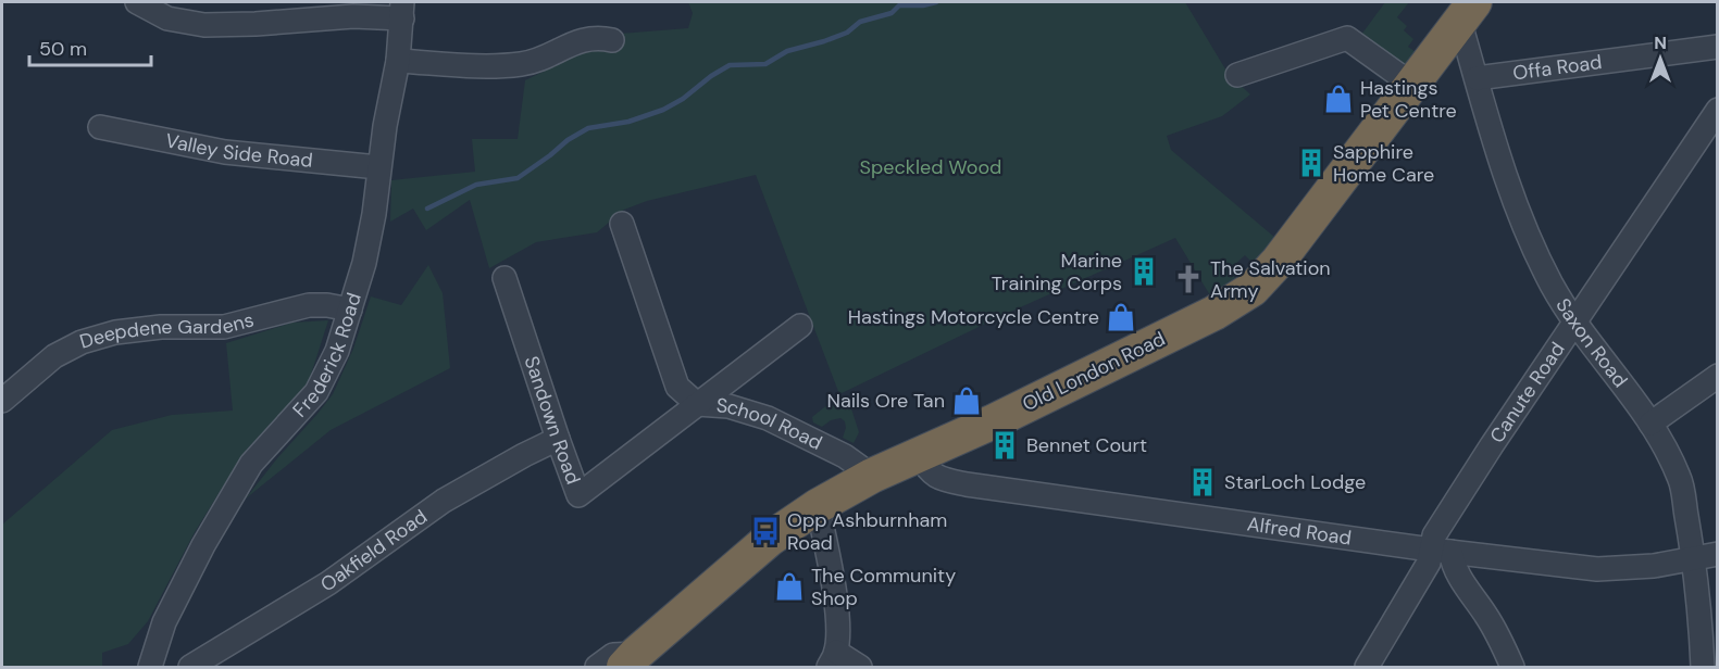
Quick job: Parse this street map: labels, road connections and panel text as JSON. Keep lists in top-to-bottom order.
{
  "streets": {
    "highway": ["Old London Road"],
    "street": [
      "Offa Road",
      "Valley Side Road",
      "Deepdene Gardens",
      "Saxon Road",
      "Frederick Road",
      "Canute Road",
      "Sandown Road",
      "School Road",
      "Alfred Road",
      "Oakfield Road"
    ]
  },
  "crossings": [
    ["Offa Road", "Saxon Road"],
    ["Valley Side Road", "Frederick Road"],
    ["Deepdene Gardens", "Frederick Road"],
    ["Saxon Road", "Old London Road"],
    ["Saxon Road", "Canute Road"],
    ["Saxon Road", "Alfred Road"],
    ["Old London Road", "School Road"],
    ["Old London Road", "Alfred Road"],
    ["Canute Road", "Alfred Road"],
    ["Sandown Road", "School Road"],
    ["Sandown Road", "Oakfield Road"]
  ],
  "parks": ["Speckled Wood"],
  "places": {
    "shop": [
      "Hastings Pet Centre",
      "Hastings Motorcycle Centre",
      "Nails Ore Tan",
      "The Community Shop"
    ],
    "building": [
      "Sapphire Home Care",
      "Marine Training Corps",
      "Bennet Court",
      "StarLoch Lodge"
    ],
    "church": ["The Salvation Army"],
    "bus stop": ["Opp Ashburnham Road"]
  },
  "scale_bar": "50 m",
  "north": "top"
}
